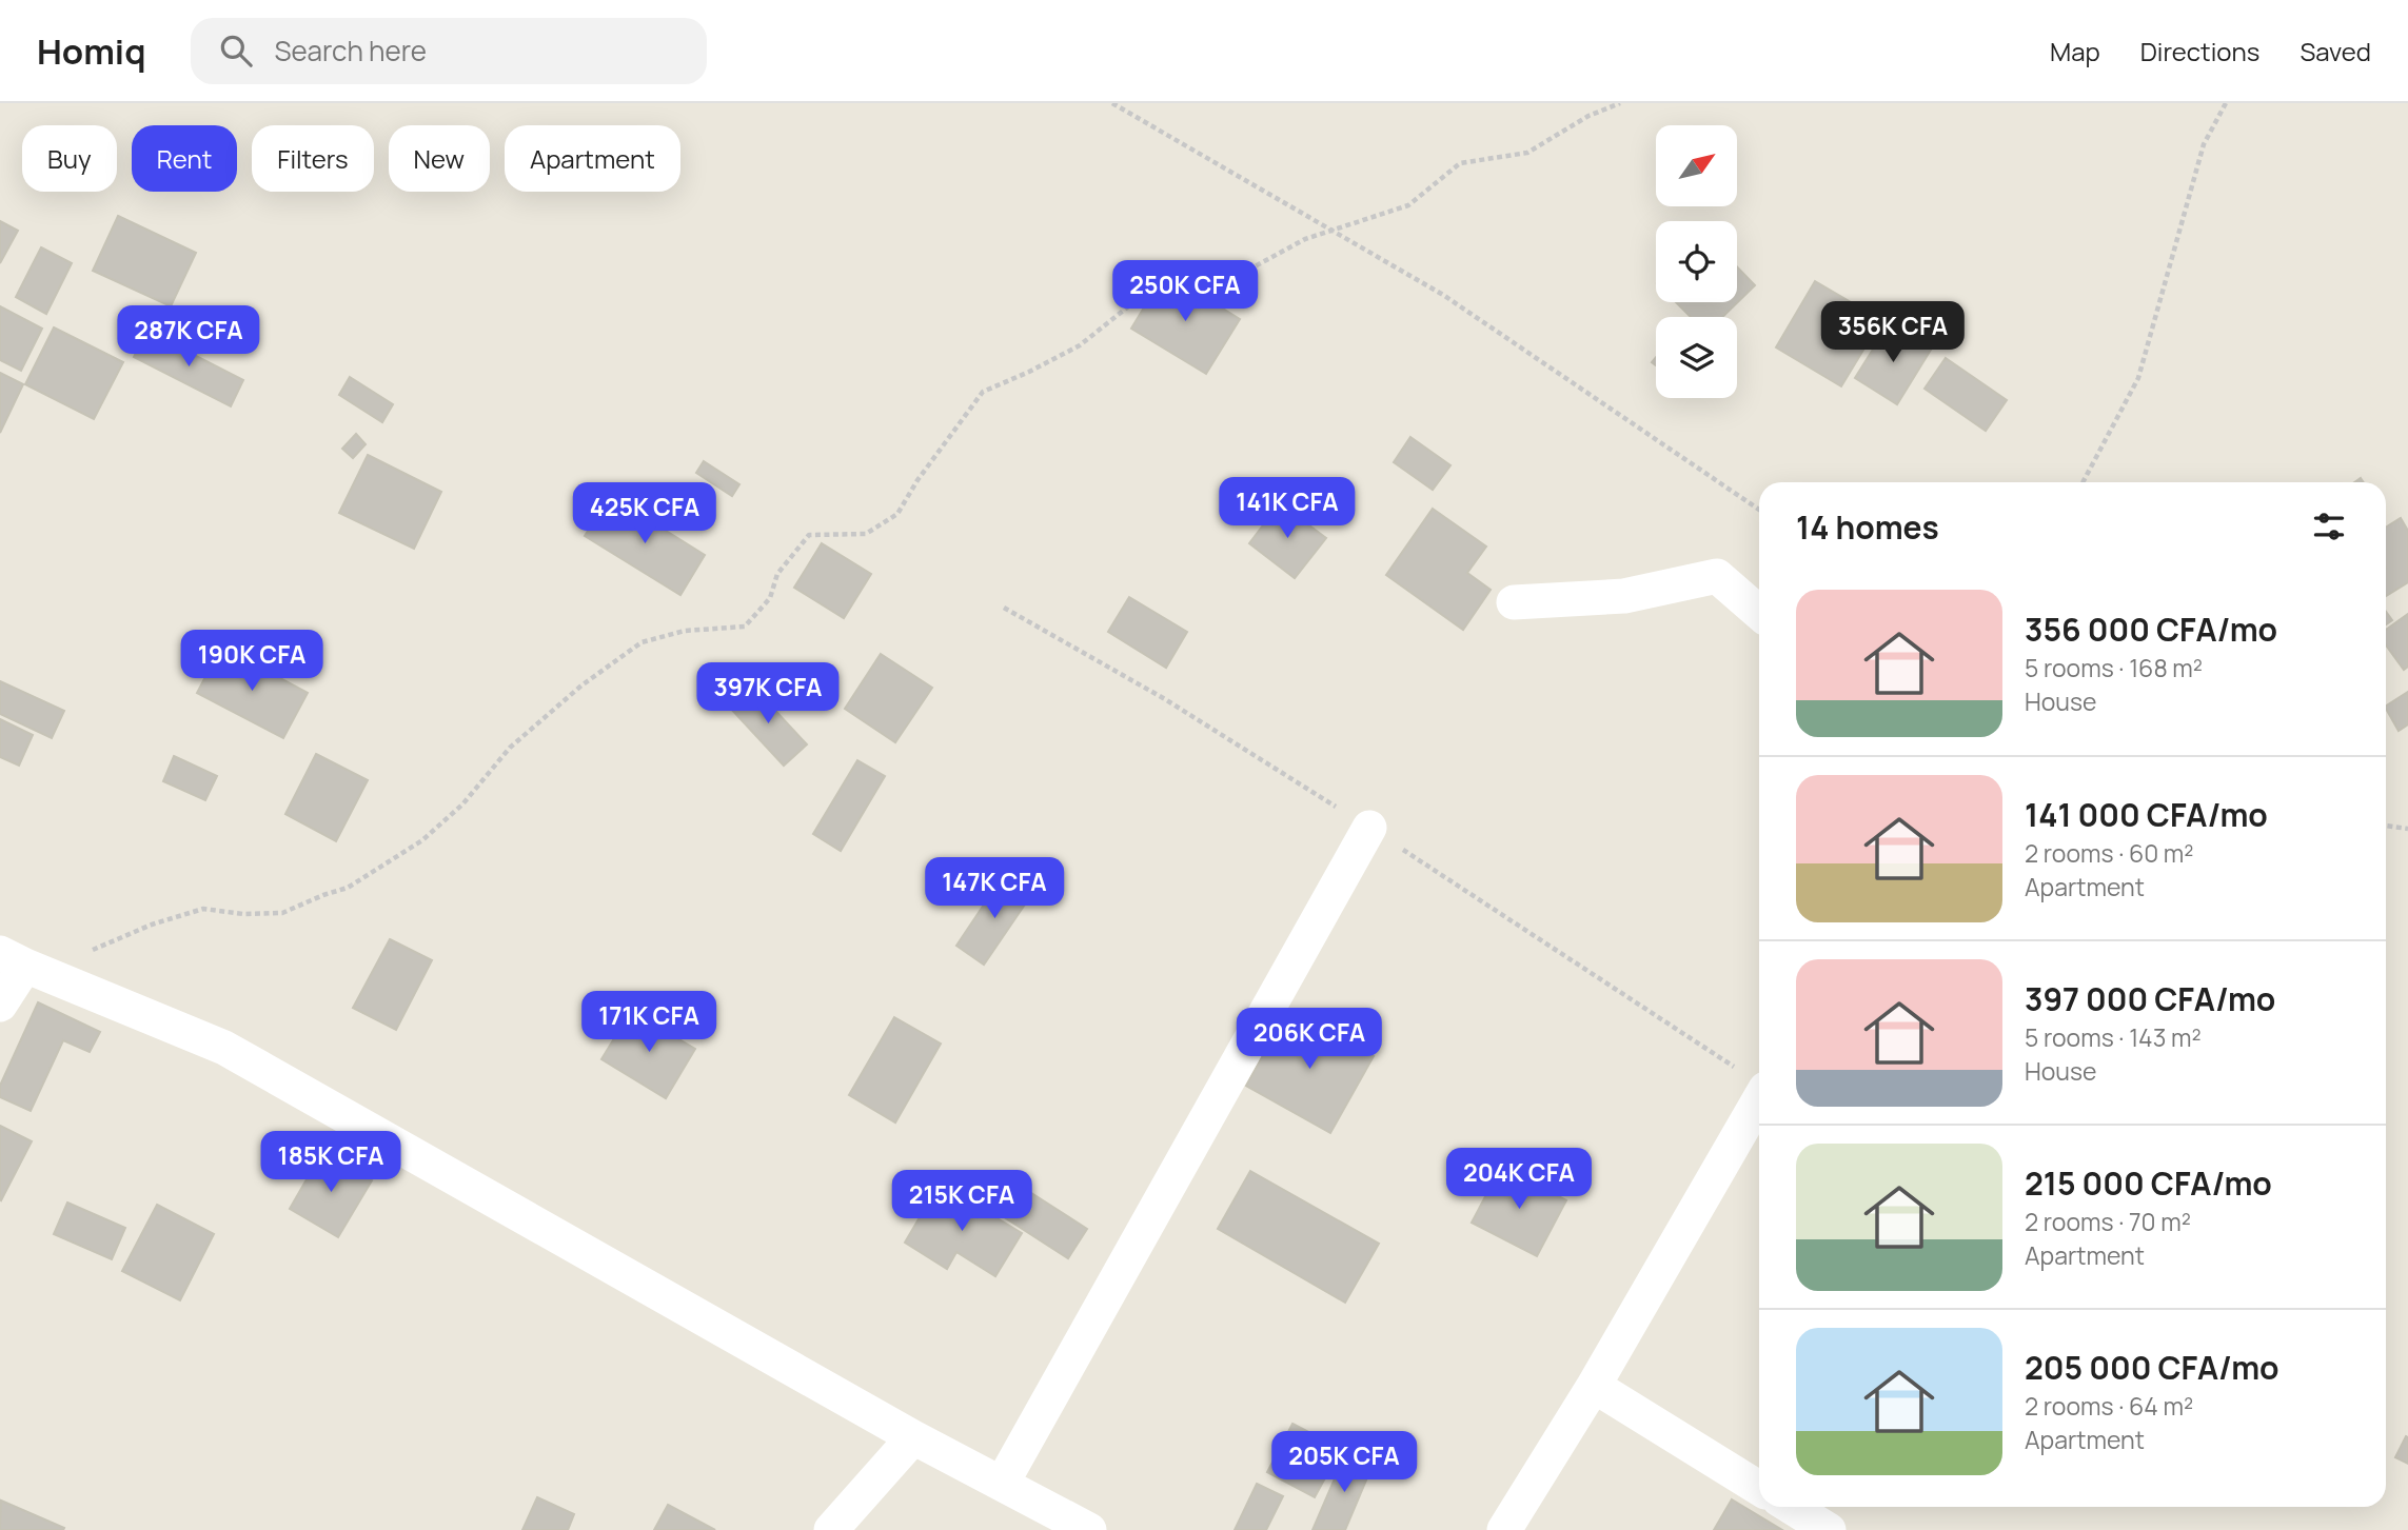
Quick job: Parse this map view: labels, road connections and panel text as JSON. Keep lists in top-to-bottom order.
{
  "north": "top right",
  "page": {
    "header": "Homiq",
    "search": "Search here",
    "nav": ["Map", "Directions", "Saved"],
    "chip": [
      "Buy",
      "Rent",
      "Filters",
      "New",
      "Apartment"
    ],
    "price": [
      "250K CFA",
      "356K CFA",
      "287K CFA",
      "141K CFA",
      "425K CFA",
      "190K CFA",
      "397K CFA",
      "147K CFA",
      "171K CFA",
      "206K CFA",
      "185K CFA",
      "204K CFA",
      "215K CFA",
      "205K CFA"
    ],
    "heading": "14 homes",
    "list": [
      {
        "name": "356 000 CFA/mo",
        "note": "5 rooms · 168 m² · House"
      },
      {
        "name": "141 000 CFA/mo",
        "note": "2 rooms · 60 m² · Apartment"
      },
      {
        "name": "397 000 CFA/mo",
        "note": "5 rooms · 143 m² · House"
      },
      {
        "name": "215 000 CFA/mo",
        "note": "2 rooms · 70 m² · Apartment"
      },
      {
        "name": "205 000 CFA/mo",
        "note": "2 rooms · 64 m² · Apartment"
      }
    ]
  }
}
